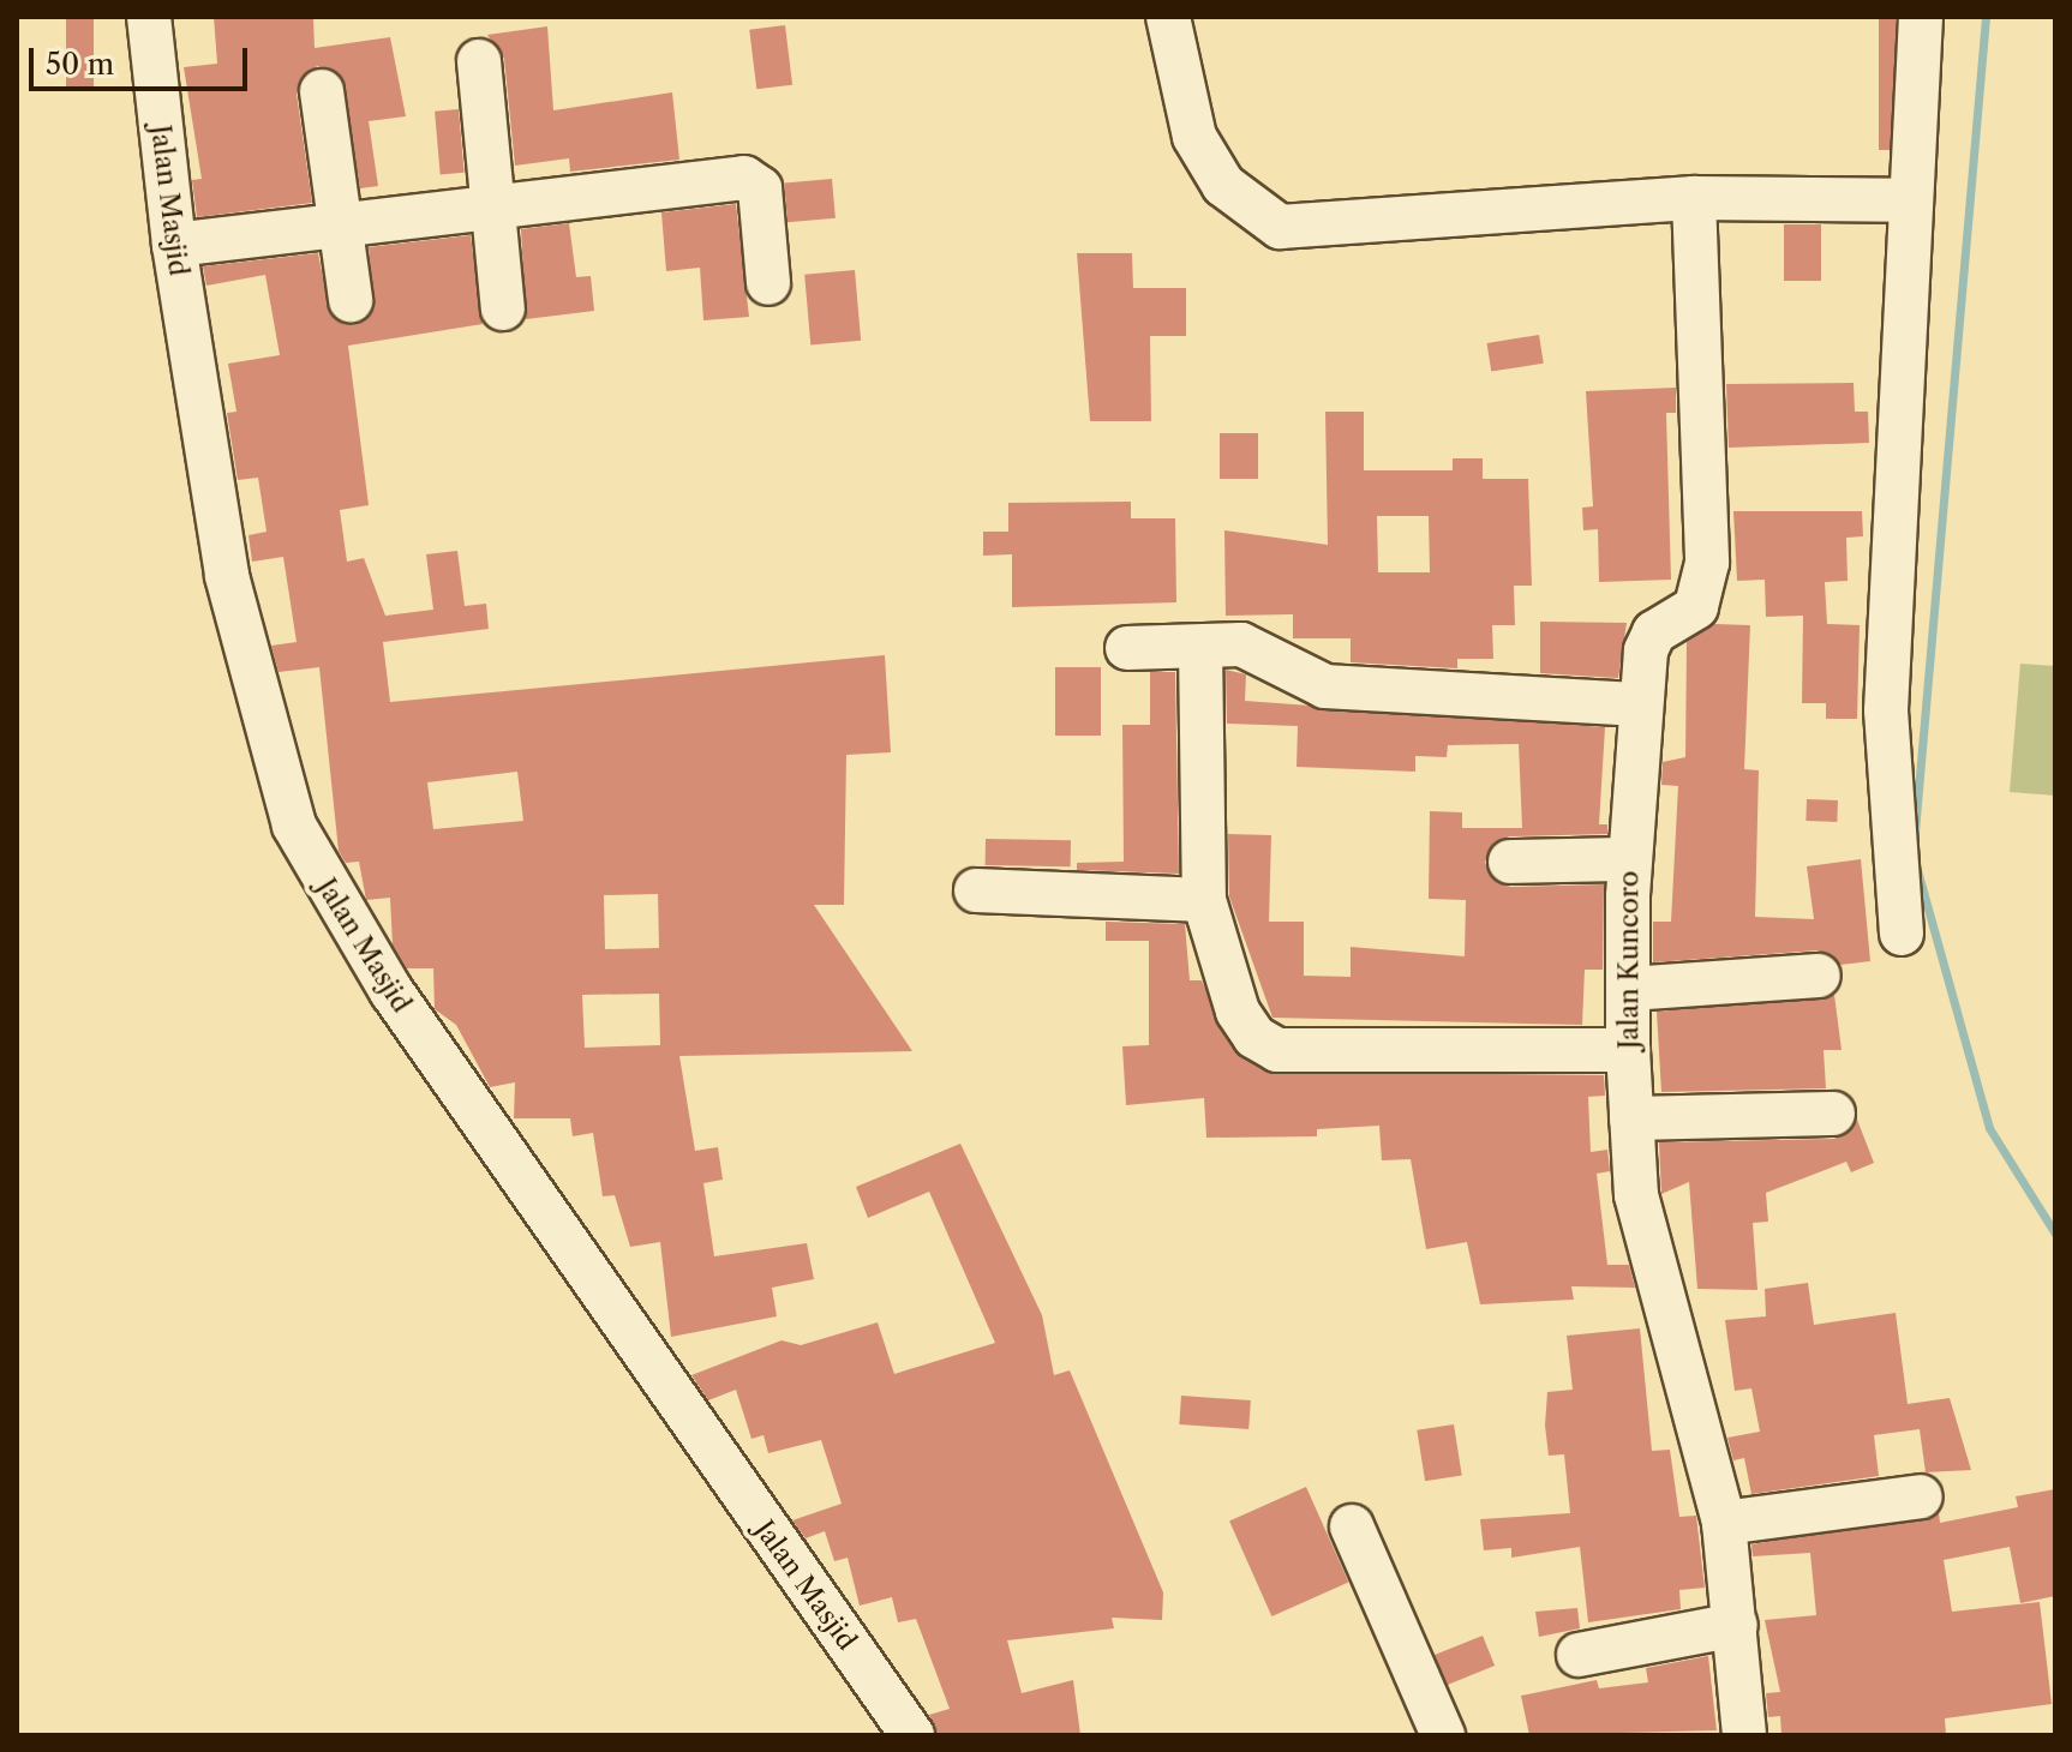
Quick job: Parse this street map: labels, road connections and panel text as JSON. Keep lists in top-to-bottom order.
{
  "streets": {
    "street": ["Jalan Masjid", "Jalan Kuncoro"]
  },
  "scale_bar": "50 m"
}
